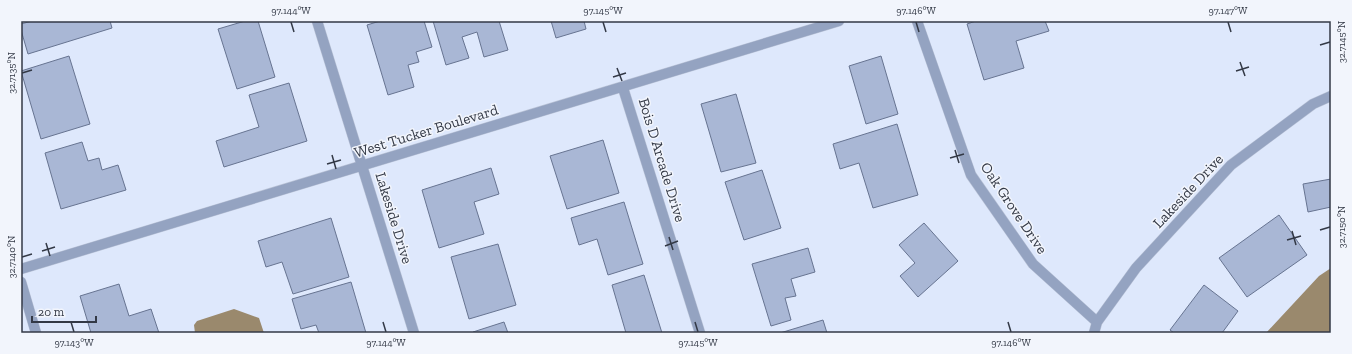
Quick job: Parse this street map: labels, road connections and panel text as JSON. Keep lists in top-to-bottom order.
{
  "streets": {
    "street": [
      "West Tucker Boulevard",
      "Bois D Arcade Drive",
      "Lakeside Drive",
      "Oak Grove Drive"
    ]
  },
  "crossings": [
    ["West Tucker Boulevard", "Bois D Arcade Drive"],
    ["West Tucker Boulevard", "Lakeside Drive"],
    ["Lakeside Drive", "Oak Grove Drive"]
  ],
  "scale_bar": "20 m",
  "coordinates": [
    "97.144°W",
    "97.145°W",
    "97.146°W",
    "97.147°W",
    "32.7145°N",
    "32.7135°N",
    "32.7150°N",
    "32.7140°N",
    "97.143°W"
  ]
}
